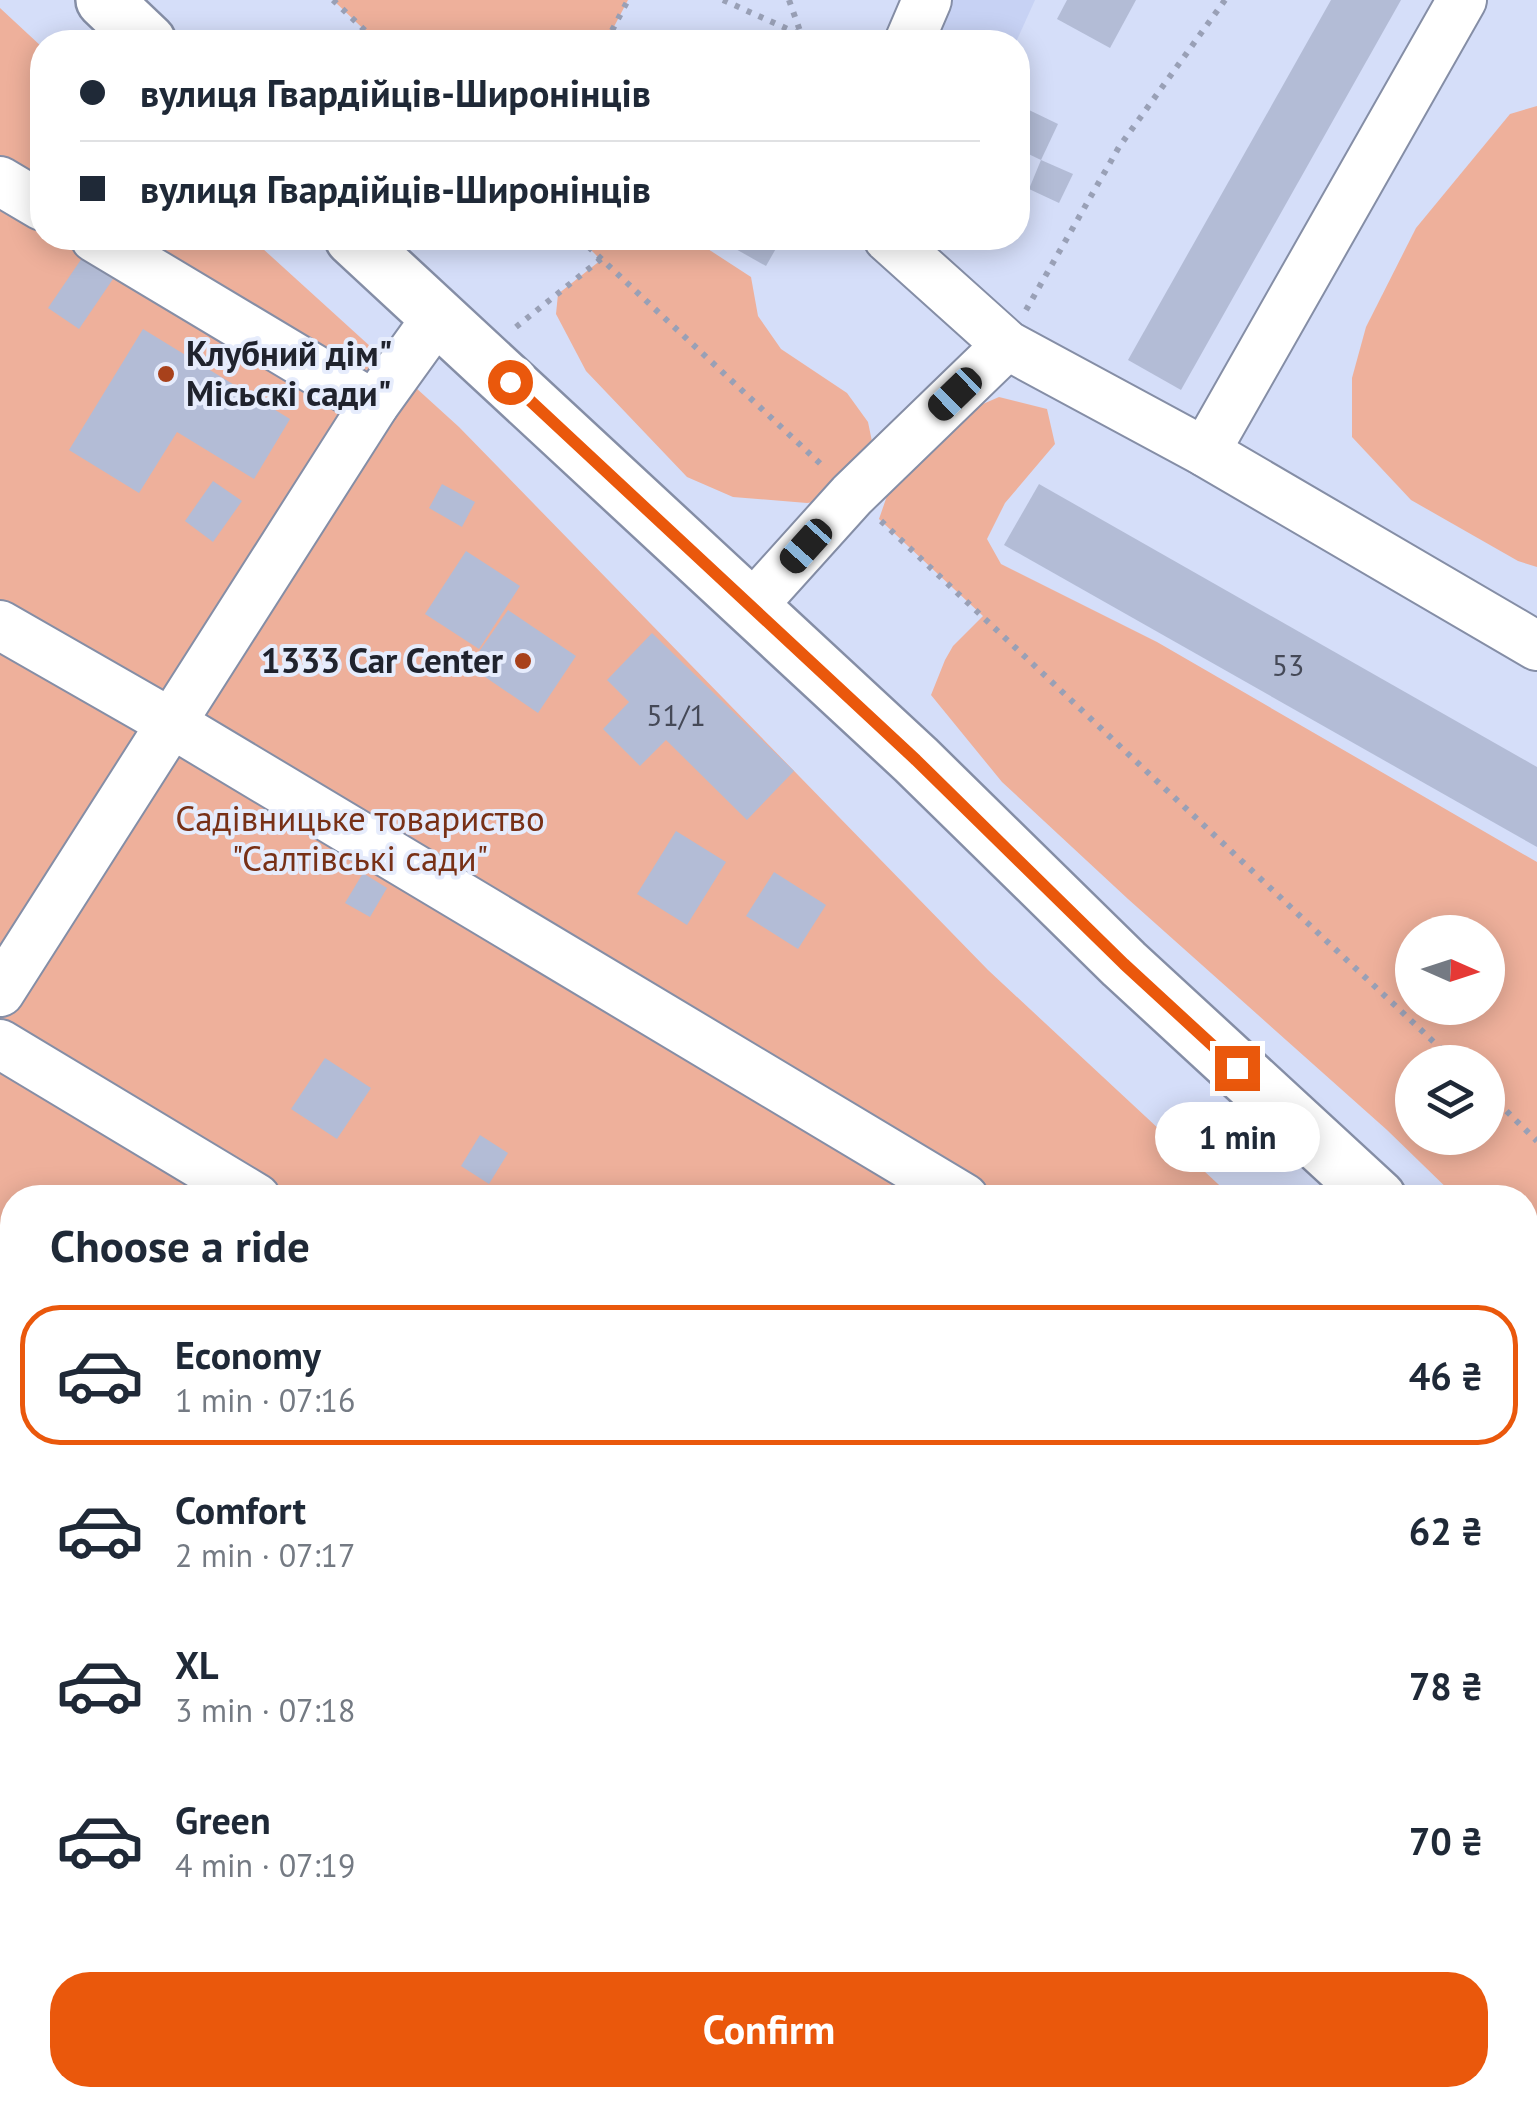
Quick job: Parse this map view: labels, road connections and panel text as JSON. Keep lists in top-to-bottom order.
{
  "parks": ["Садівницьке товариство \"Салтівські сади\""],
  "places": ["Клубний дім\" Місьскі сади\"", "1333 Car Center"],
  "house_numbers": ["53", "51/1"],
  "north": "right",
  "page": {
    "banner": ["вулиця Гвардійців-Широнінців", "вулиця Гвардійців-Широнінців"],
    "bubble": "1 min",
    "heading": "Choose a ride",
    "list": [
      {
        "name": "Economy",
        "note": "1 min · 07:16",
        "value": "46 ₴"
      },
      {
        "name": "Comfort",
        "note": "2 min · 07:17",
        "value": "62 ₴"
      },
      {
        "name": "XL",
        "note": "3 min · 07:18",
        "value": "78 ₴"
      },
      {
        "name": "Green",
        "note": "4 min · 07:19",
        "value": "70 ₴"
      }
    ],
    "buttons": "Confirm"
  }
}
